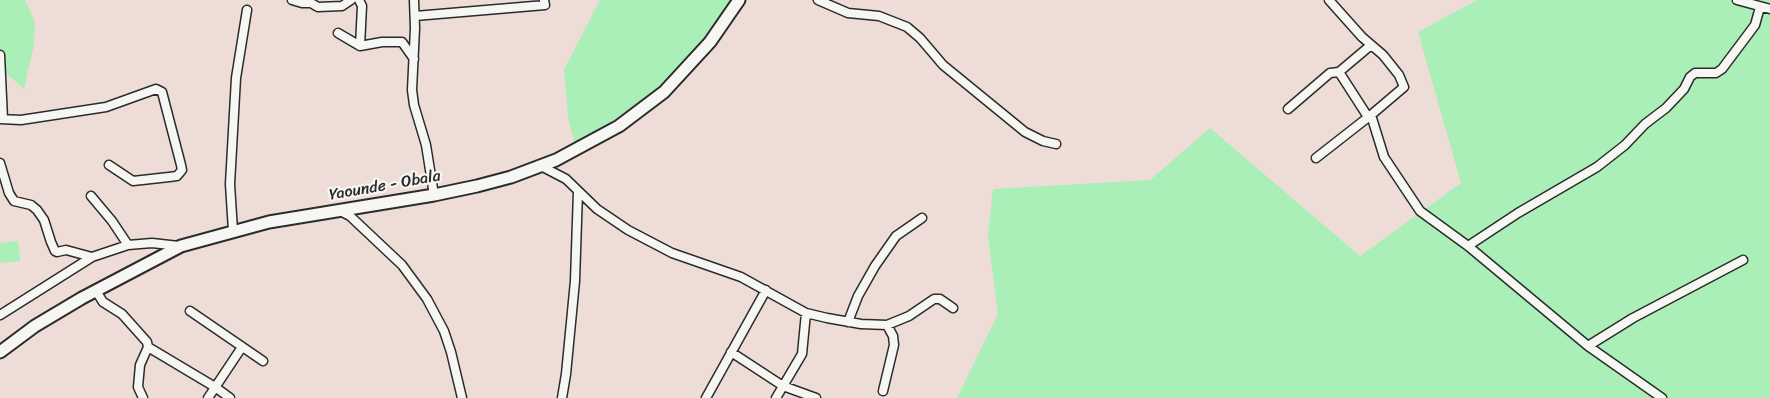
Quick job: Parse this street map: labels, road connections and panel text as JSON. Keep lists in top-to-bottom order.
{
  "streets": {
    "highway": ["Yaounde - Obala"]
  }
}
